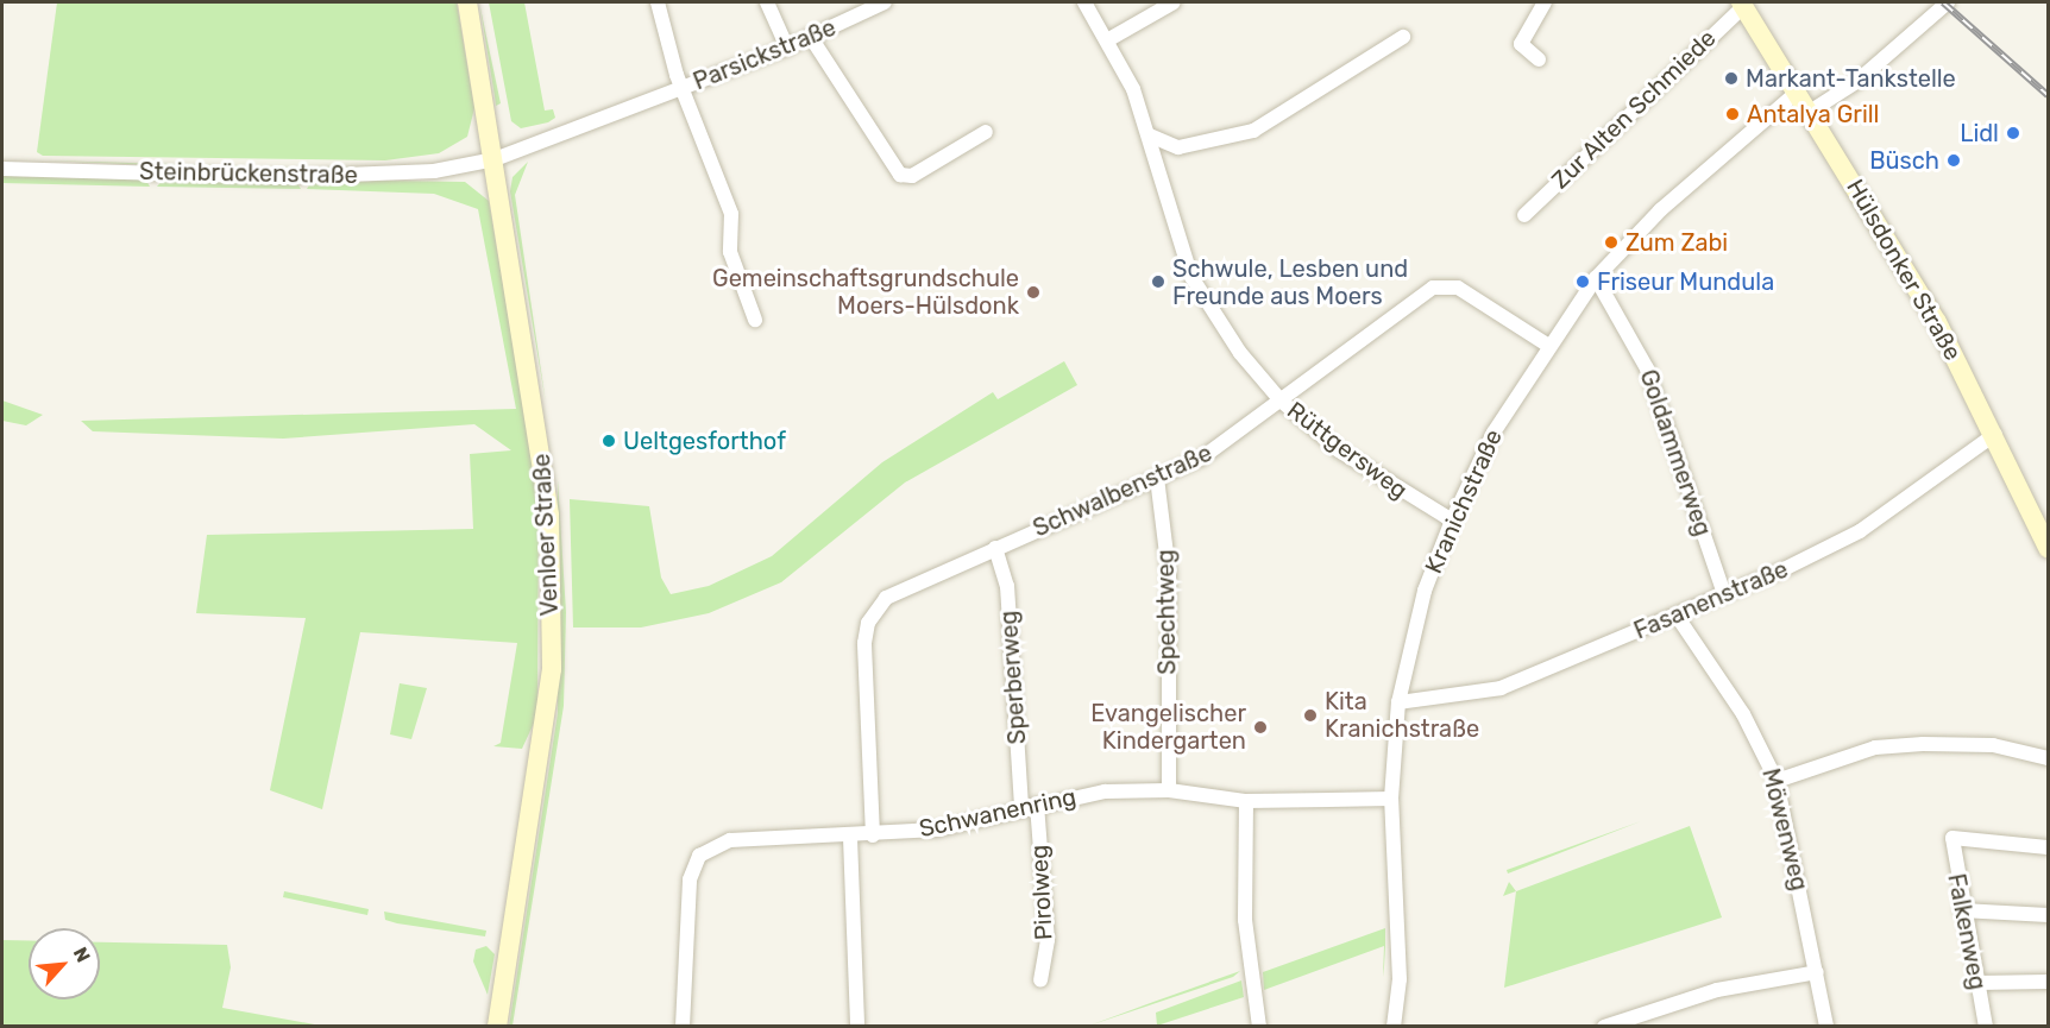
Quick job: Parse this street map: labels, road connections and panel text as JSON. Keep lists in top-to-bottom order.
{
  "streets": {
    "main road": ["Hülsdonker Straße", "Venloer Straße"],
    "street": [
      "Parsickstraße",
      "Zur Alten Schmiede",
      "Steinbrückenstraße",
      "Rüttgersweg",
      "Goldammerweg",
      "Schwalbenstraße",
      "Kranichstraße",
      "Fasanenstraße",
      "Spechtweg",
      "Sperberweg",
      "Schwanenring",
      "Möwenweg",
      "Pirolweg",
      "Falkenweg"
    ]
  },
  "crossings": [
    ["Parsickstraße", "Steinbrückenstraße"],
    ["Parsickstraße", "Venloer Straße"],
    ["Zur Alten Schmiede", "Hülsdonker Straße"],
    ["Steinbrückenstraße", "Venloer Straße"],
    ["Hülsdonker Straße", "Kranichstraße"],
    ["Hülsdonker Straße", "Fasanenstraße"],
    ["Rüttgersweg", "Schwalbenstraße"],
    ["Rüttgersweg", "Kranichstraße"],
    ["Goldammerweg", "Kranichstraße"],
    ["Goldammerweg", "Fasanenstraße"],
    ["Schwalbenstraße", "Kranichstraße"],
    ["Schwalbenstraße", "Spechtweg"],
    ["Schwalbenstraße", "Sperberweg"],
    ["Schwalbenstraße", "Schwanenring"],
    ["Kranichstraße", "Fasanenstraße"],
    ["Kranichstraße", "Schwanenring"],
    ["Fasanenstraße", "Möwenweg"],
    ["Spechtweg", "Schwanenring"],
    ["Sperberweg", "Schwanenring"],
    ["Schwanenring", "Pirolweg"]
  ],
  "places": [
    "Markant-Tankstelle",
    "Antalya Grill",
    "Lidl",
    "Büsch",
    "Zum Zabi",
    "Schwule, Lesben und Freunde aus Moers",
    "Friseur Mundula",
    "Gemeinschaftsgrundschule Moers-Hülsdonk",
    "Ueltgesforthof",
    "Kita Kranichstraße",
    "Evangelischer Kindergarten"
  ],
  "north": "top right"
}
